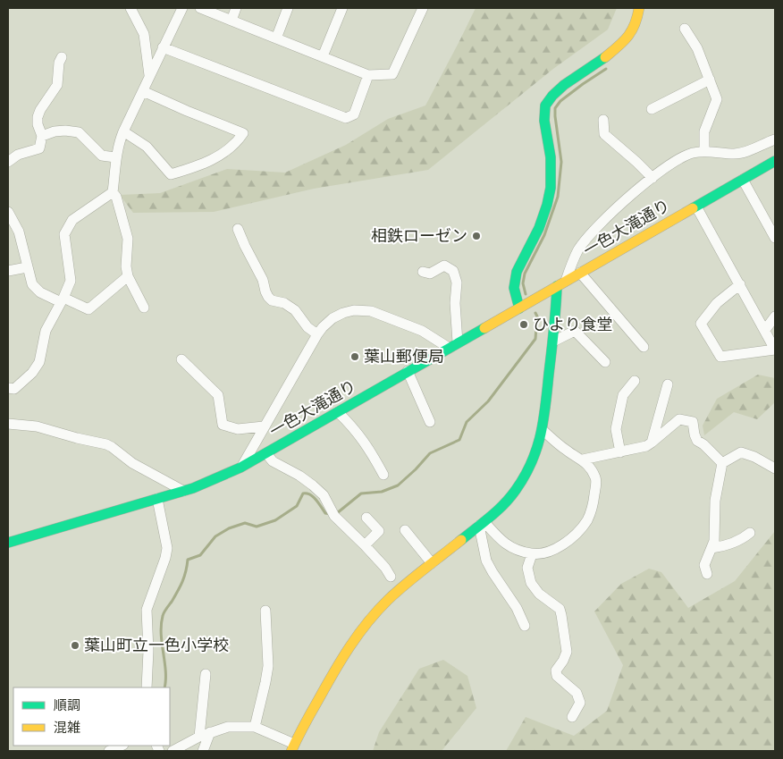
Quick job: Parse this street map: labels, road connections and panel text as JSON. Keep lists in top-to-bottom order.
{
  "streets": {
    "street": ["一色大滝通り"]
  },
  "places": [
    "相鉄ローゼン",
    "ひより食堂",
    "葉山郵便局",
    "葉山町立一色小学校"
  ],
  "legend": ["順調", "混雑"]
}
